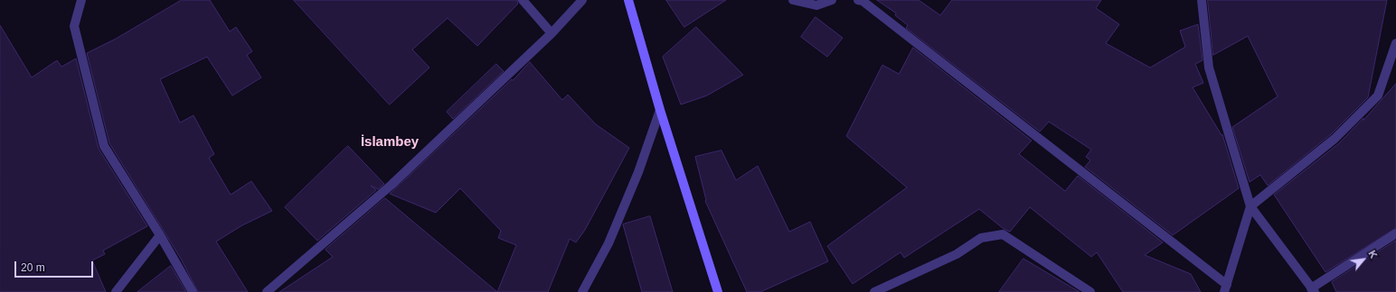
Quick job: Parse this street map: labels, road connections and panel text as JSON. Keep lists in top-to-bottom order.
{
  "districts": ["İslambey"],
  "scale_bar": "20 m",
  "north": "top right"
}
